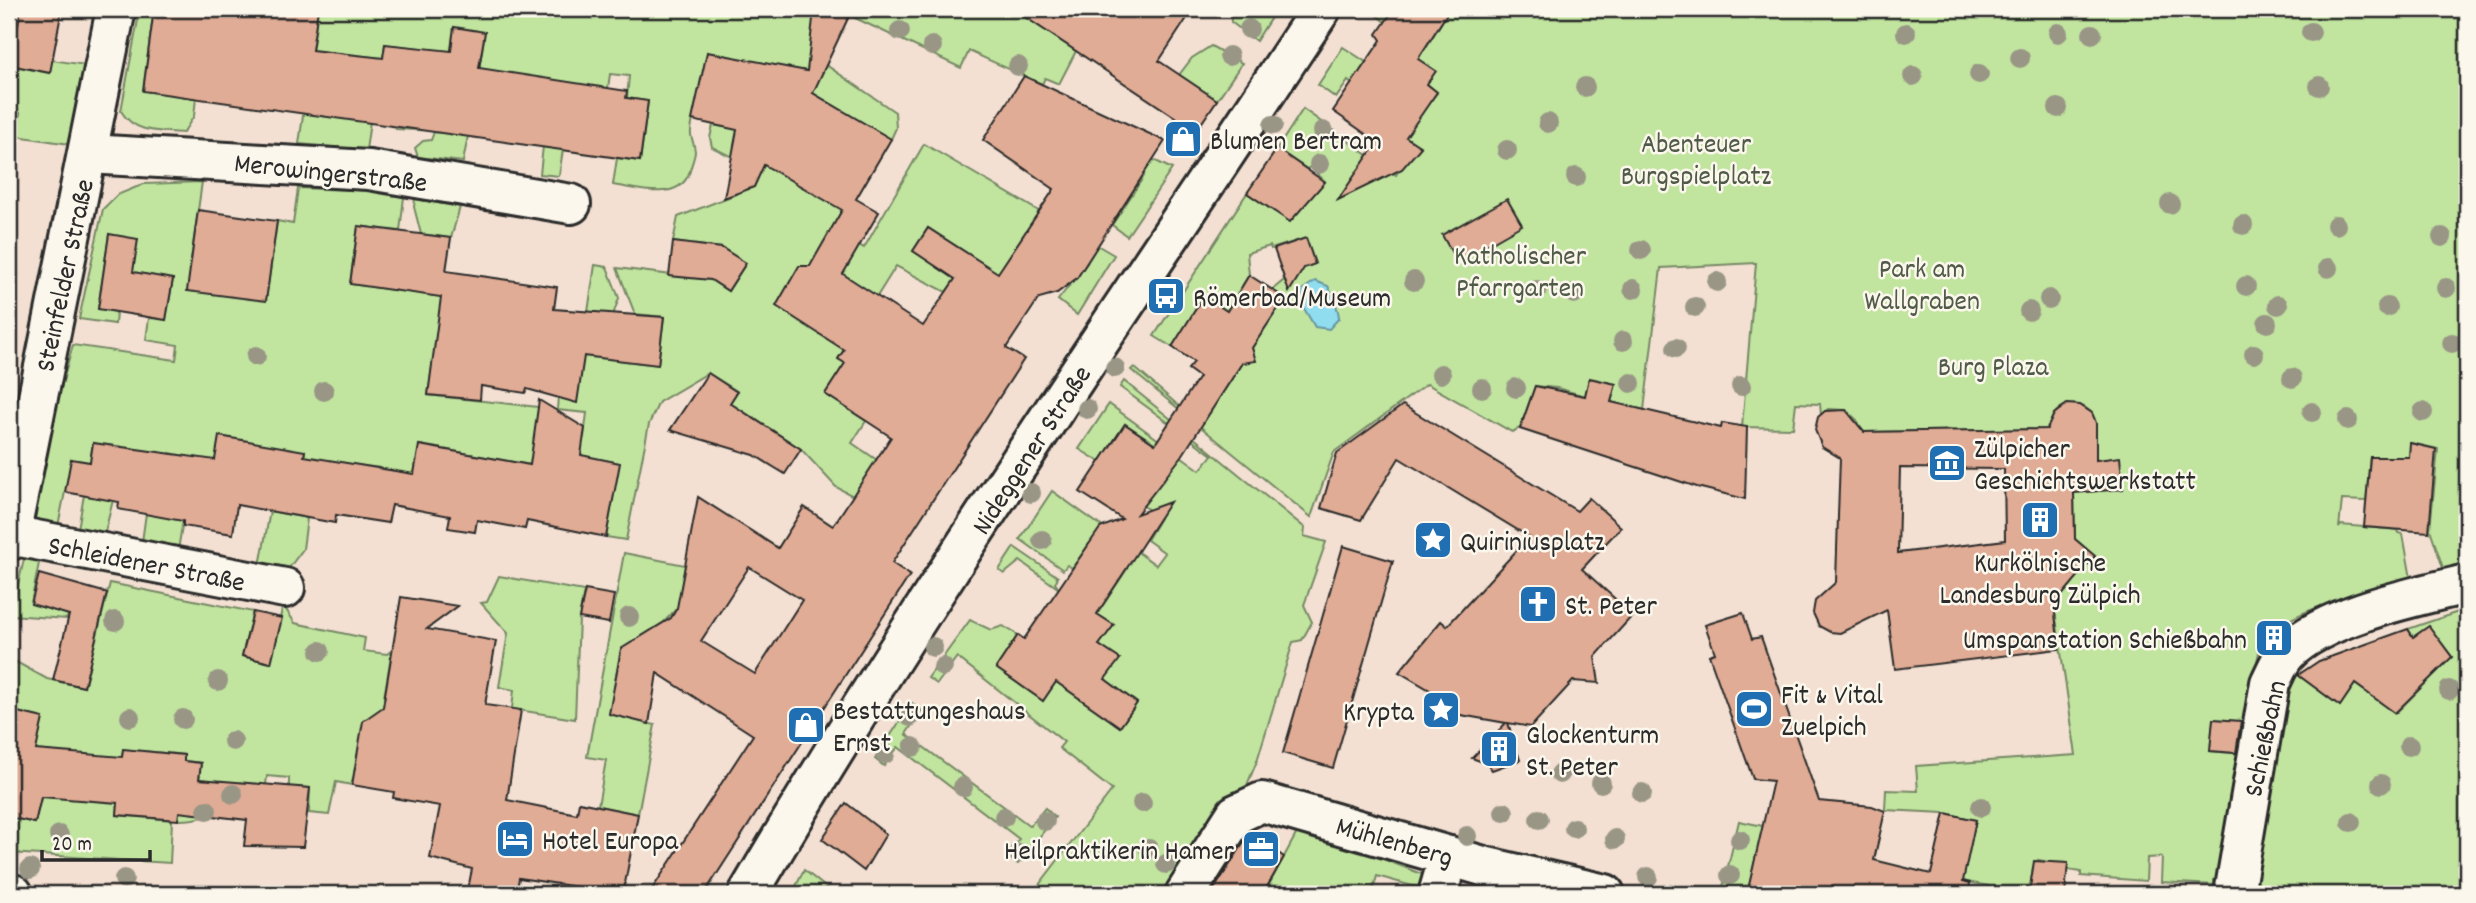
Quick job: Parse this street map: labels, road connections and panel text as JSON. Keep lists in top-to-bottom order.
{
  "streets": {
    "street": [
      "Merowingerstraße",
      "Steinfelder Straße",
      "Nideggener Straße",
      "Schleidener Straße",
      "Schießbahn",
      "Mühlenberg"
    ]
  },
  "crossings": [
    ["Merowingerstraße", "Steinfelder Straße"],
    ["Steinfelder Straße", "Schleidener Straße"]
  ],
  "parks": [
    "Abenteuer Burgspielplatz",
    "Katholischer Pfarrgarten",
    "Park am Wallgraben",
    "Burg Plaza"
  ],
  "places": {
    "shop": ["Blumen Bertram", "Bestattungeshaus Ernst"],
    "bus stop": ["Römerbad/Museum"],
    "museum": ["Zülpicher Geschichtswerkstatt"],
    "building": ["Kurkölnische Landesburg Zülpich", "Umspanstation Schießbahn", "Glockenturm St. Peter"],
    "place": ["Quiriniusplatz", "Krypta"],
    "church": ["St. Peter"],
    "sports": ["Fit & Vital Zuelpich"],
    "hotel": ["Hotel Europa"],
    "office": ["Heilpraktikerin Hamer"]
  },
  "scale_bar": "20 m"
}
